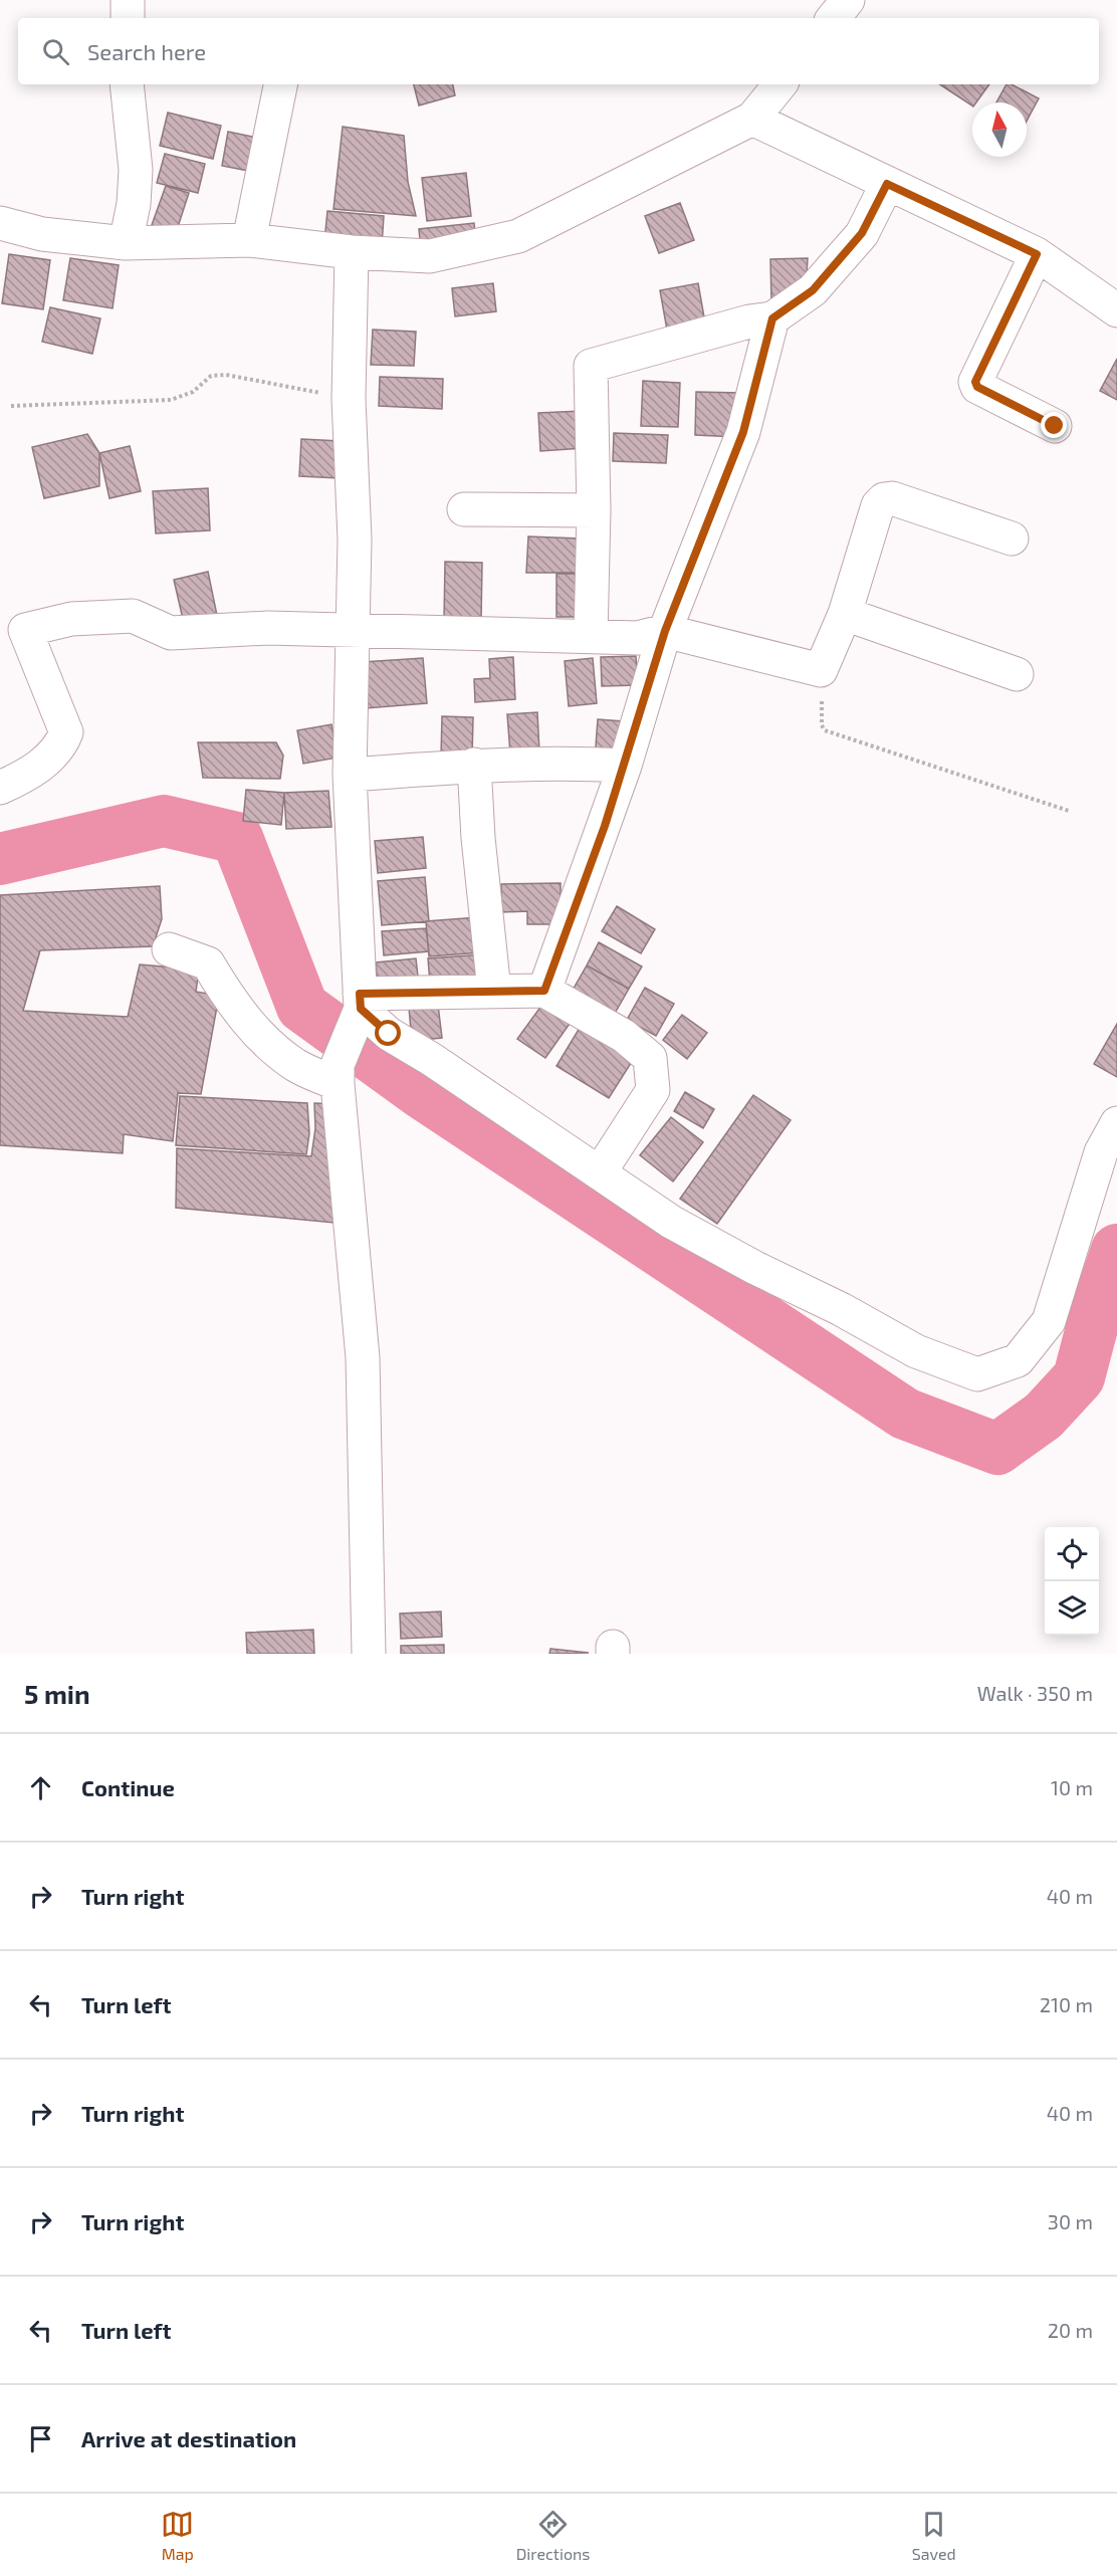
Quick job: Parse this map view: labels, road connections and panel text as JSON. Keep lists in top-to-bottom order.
{
  "north": "top",
  "page": {
    "search": "Search here",
    "heading": ["5 min", "Walk · 350 m"],
    "list": [
      ["Continue", "10 m"],
      ["Turn right", "40 m"],
      ["Turn left", "210 m"],
      ["Turn right", "40 m"],
      ["Turn right", "30 m"],
      ["Turn left", "20 m"],
      "Arrive at destination"
    ],
    "nav": ["Map", "Directions", "Saved"]
  }
}
